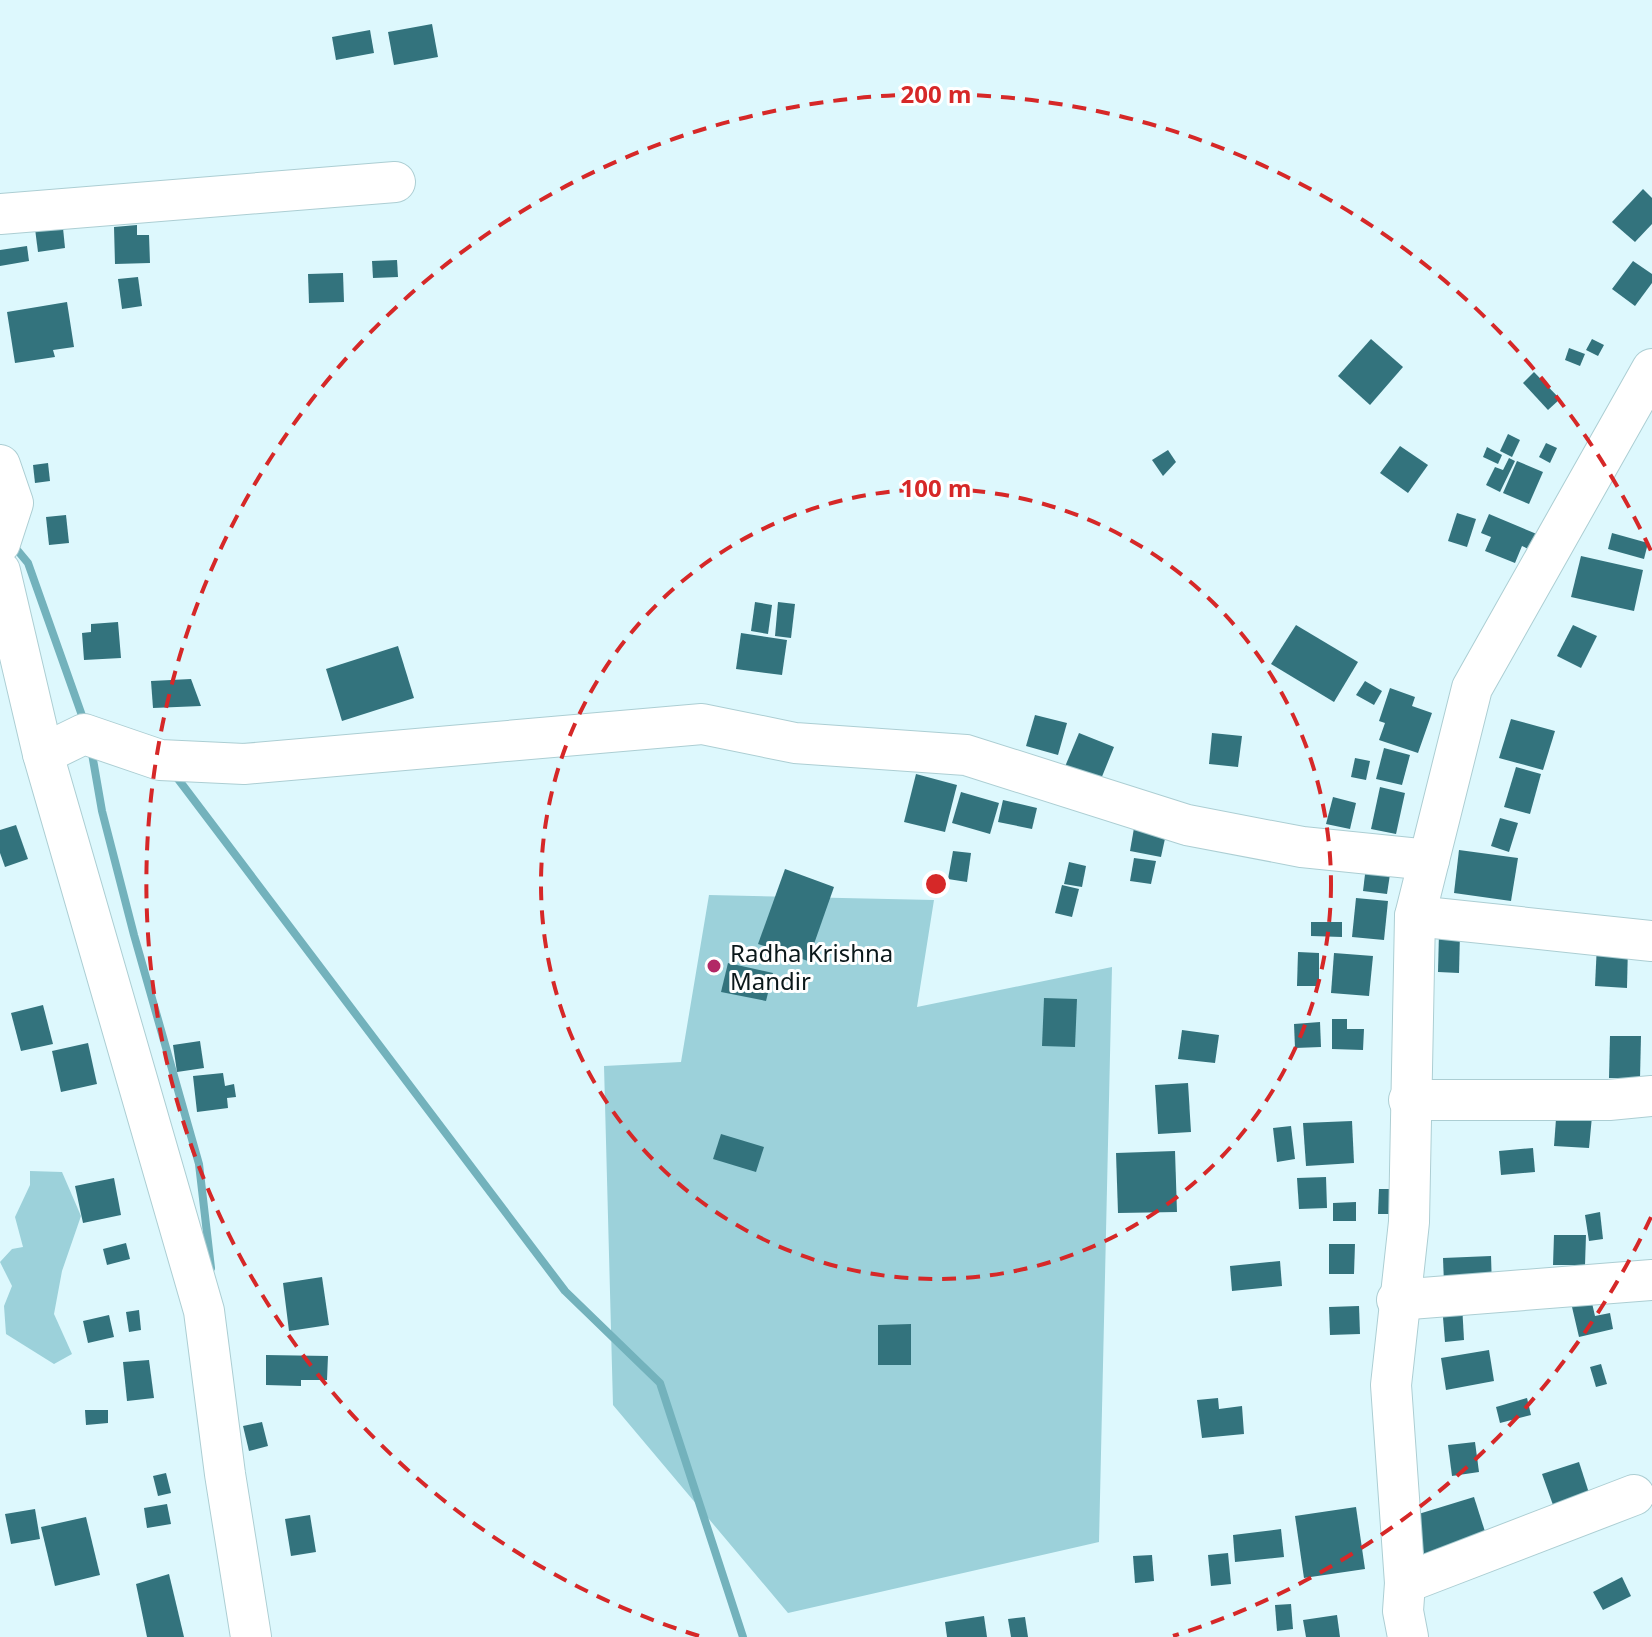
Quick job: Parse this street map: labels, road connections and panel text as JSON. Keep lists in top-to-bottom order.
{
  "places": ["Radha Krishna Mandir"],
  "rings": ["200 m", "100 m"]
}
